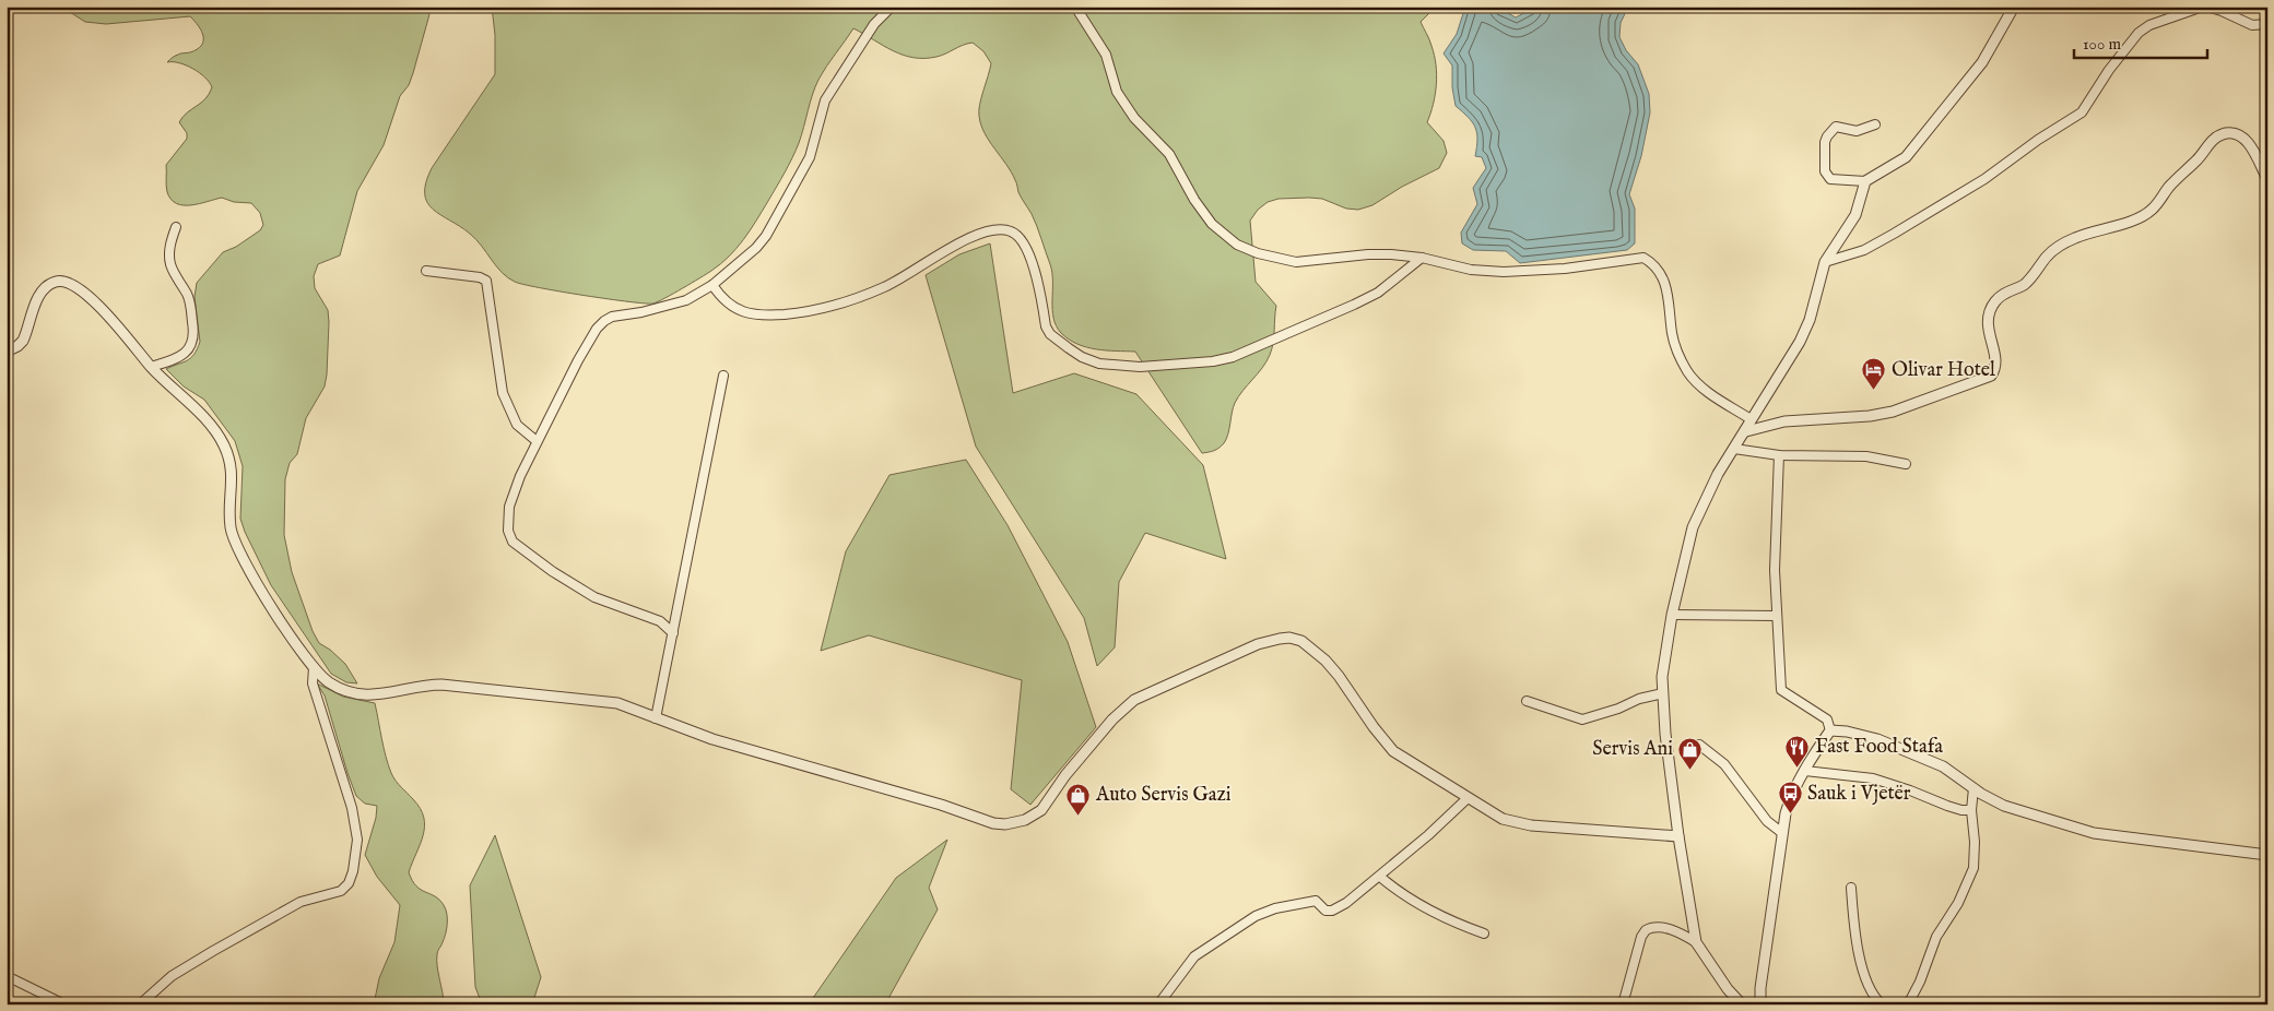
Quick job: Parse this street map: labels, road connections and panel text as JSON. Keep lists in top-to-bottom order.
{
  "places": {
    "hotel": ["Olivar Hotel"],
    "restaurant": ["Fast Food Stafa"],
    "shop": ["Servis Ani", "Auto Servis Gazi"],
    "bus stop": ["Sauk i Vjetër"]
  },
  "scale_bar": "100 m"
}
